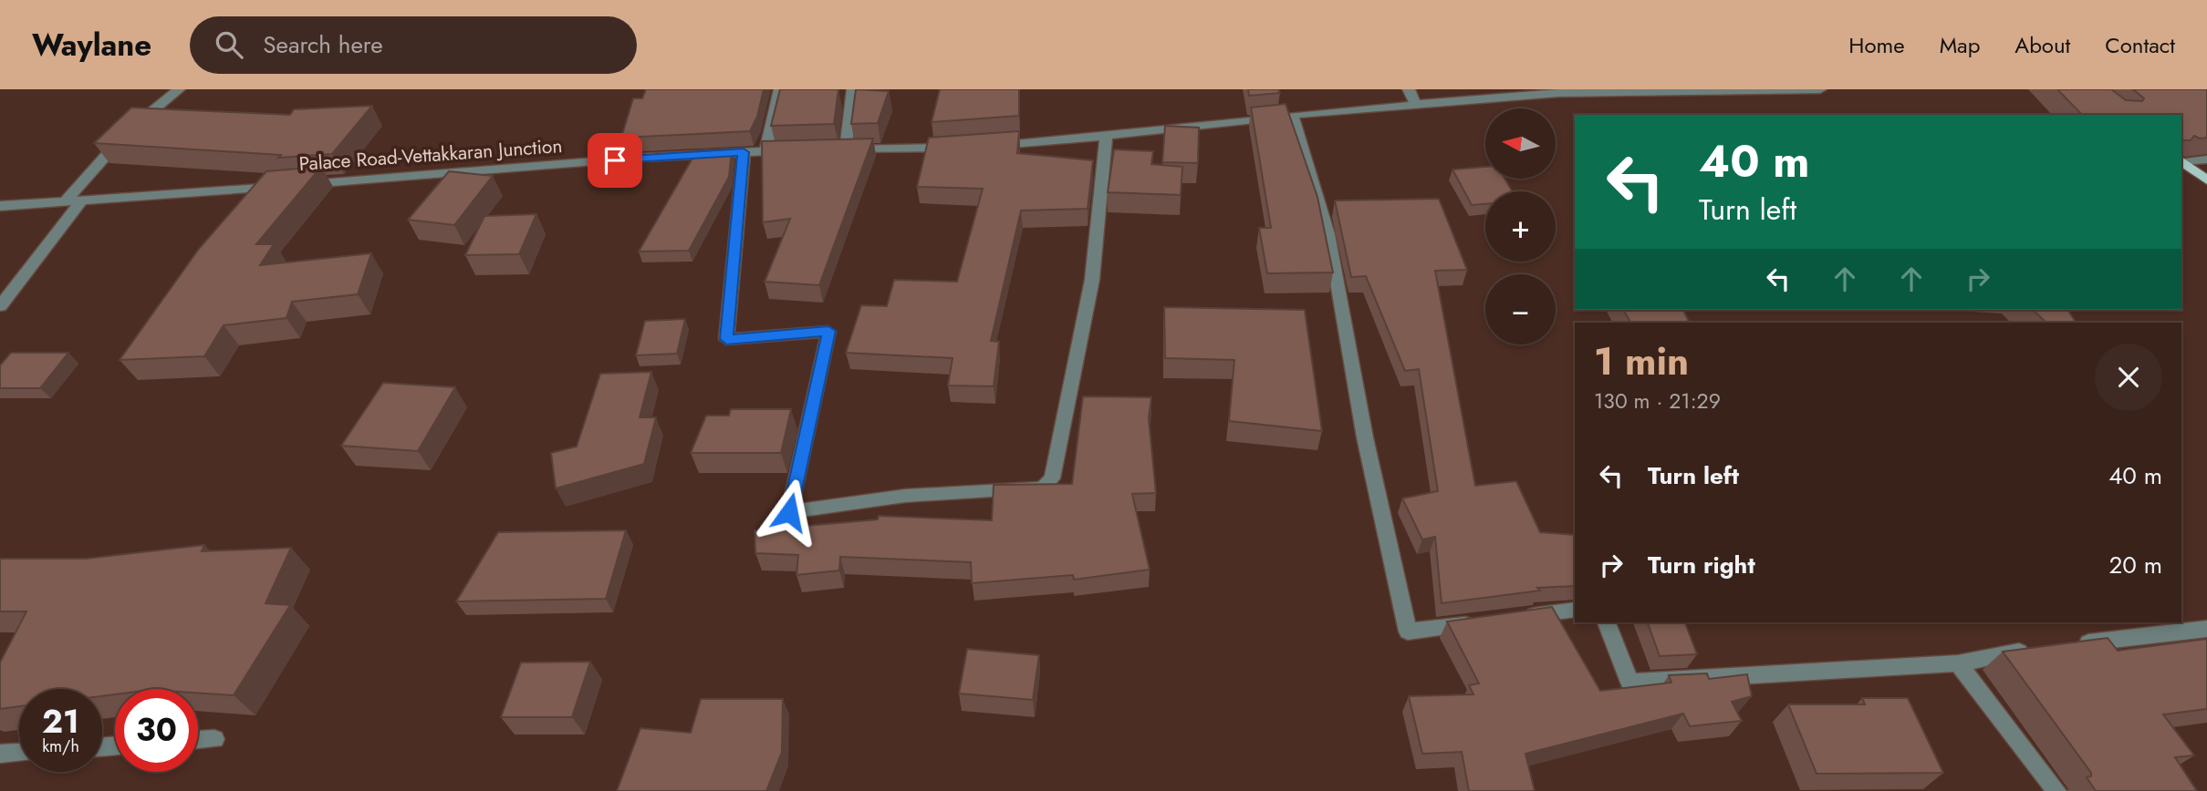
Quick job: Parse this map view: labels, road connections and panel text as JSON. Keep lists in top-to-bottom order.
{
  "streets": {
    "street": ["Palace Road-Vettakkaran Junction"]
  },
  "north": "left",
  "page": {
    "header": "Waylane",
    "search": "Search here",
    "nav": [
      "Home",
      "Map",
      "About",
      "Contact"
    ],
    "map_buttons": ["+", "−"],
    "turn": ["40 m", "Turn left"],
    "heading": ["1 min", "130 m · 21:29"],
    "list": [
      {
        "name": "Turn left",
        "value": "40 m"
      },
      {
        "name": "Turn right",
        "value": "20 m"
      }
    ],
    "speed": "21 km/h",
    "limit": "30"
  }
}
